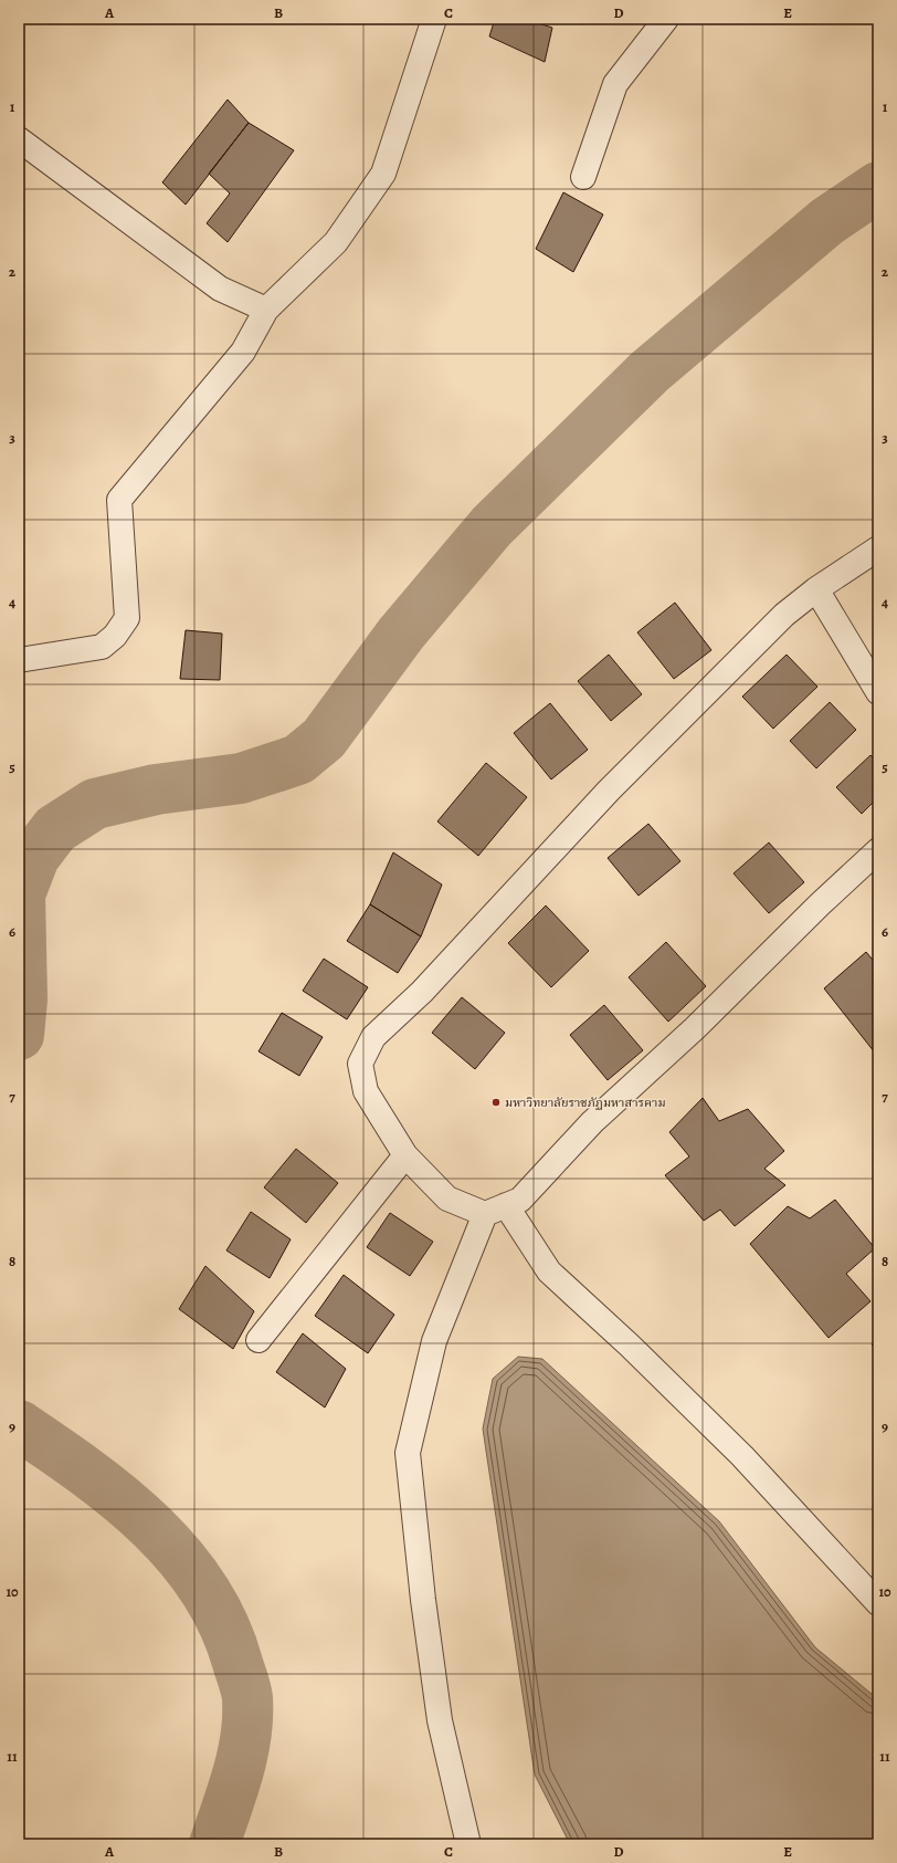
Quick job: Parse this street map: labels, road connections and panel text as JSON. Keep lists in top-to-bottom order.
{
  "places": ["มหาวิทยาลัยราชภัฏมหาสารคาม"],
  "grid": {
    "columns": [
      "A",
      "B",
      "C",
      "D",
      "E"
    ],
    "rows": [
      "1",
      "2",
      "3",
      "4",
      "5",
      "6",
      "7",
      "8",
      "9",
      "10",
      "11"
    ]
  }
}
